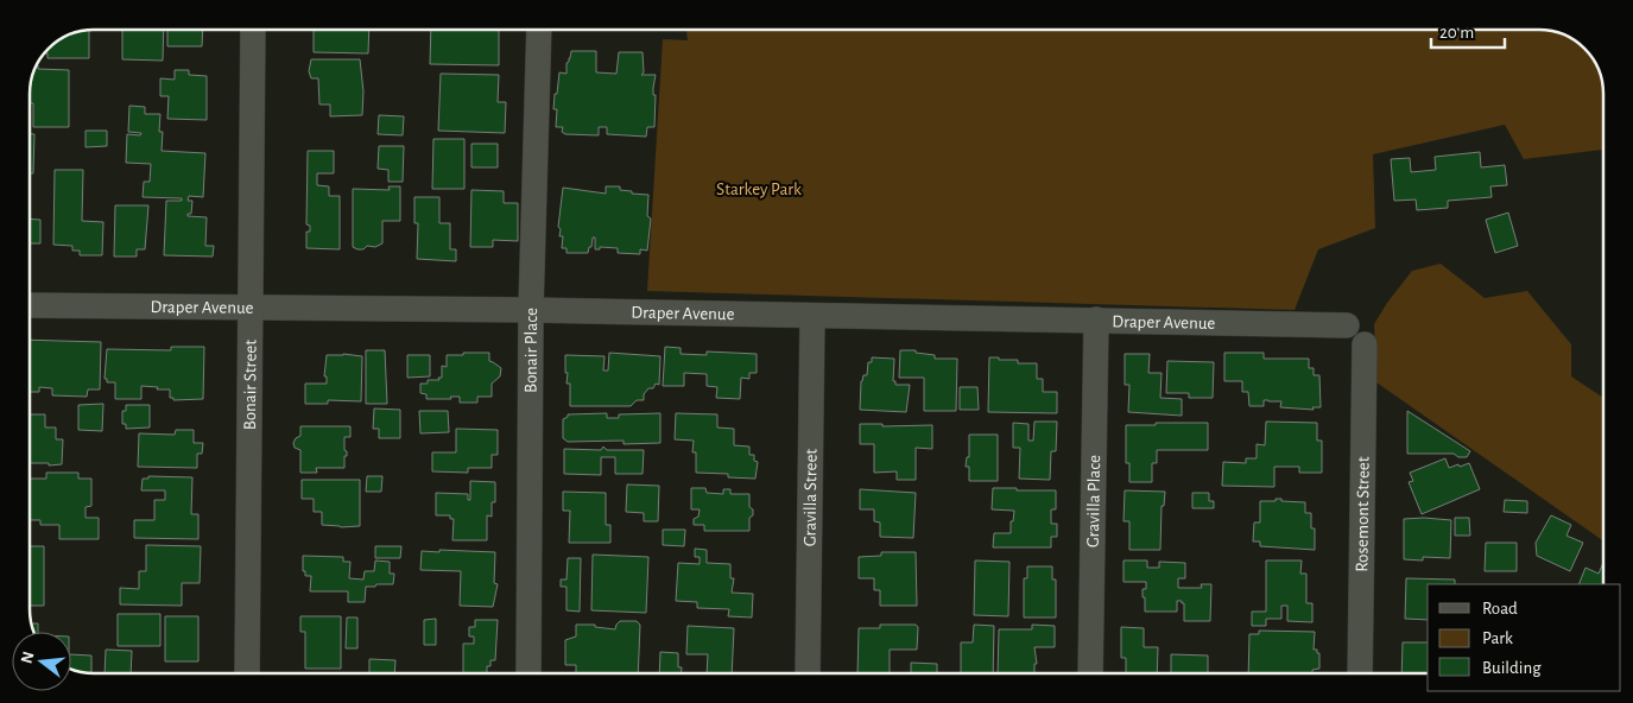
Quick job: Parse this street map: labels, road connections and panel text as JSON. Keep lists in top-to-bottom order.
{
  "streets": {
    "street": [
      "Draper Avenue",
      "Bonair Place",
      "Bonair Street",
      "Gravilla Street",
      "Gravilla Place",
      "Rosemont Street"
    ]
  },
  "crossings": [
    ["Draper Avenue", "Bonair Place"],
    ["Draper Avenue", "Bonair Street"],
    ["Draper Avenue", "Gravilla Street"],
    ["Draper Avenue", "Gravilla Place"]
  ],
  "parks": ["Starkey Park"],
  "legend": ["Road", "Park", "Building"],
  "scale_bar": "20 m",
  "north": "left"
}
